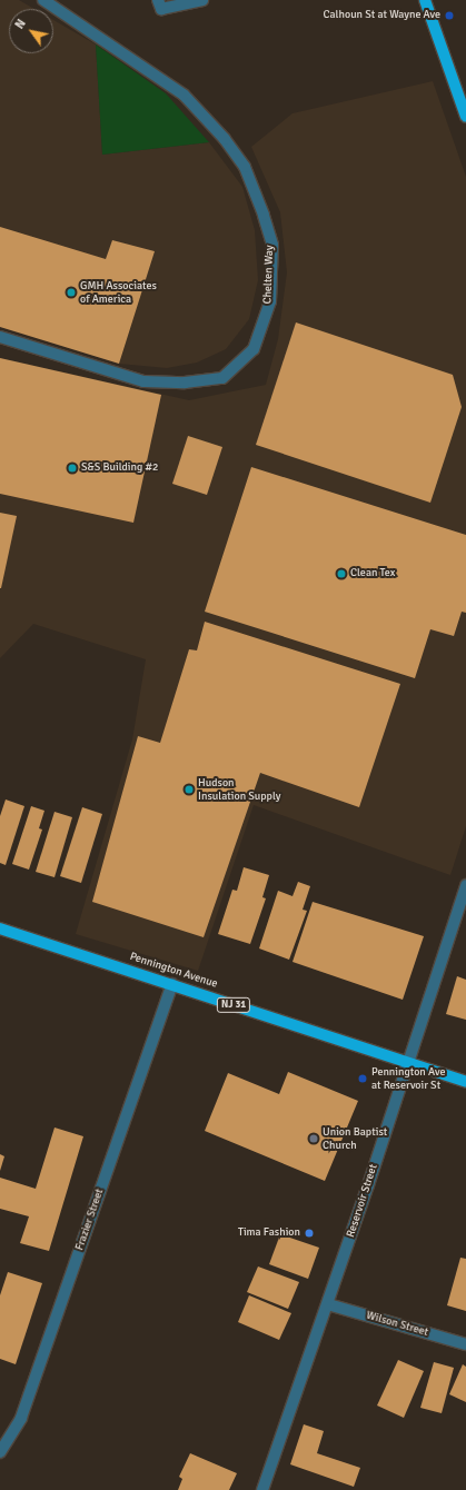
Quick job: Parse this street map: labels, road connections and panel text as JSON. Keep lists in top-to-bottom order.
{
  "streets": {
    "main road": ["Pennington Avenue", "NJ 31"],
    "street": [
      "Chelten Way",
      "Reservoir Street",
      "Frazier Street",
      "Wilson Street"
    ]
  },
  "crossings": [
    ["Pennington Avenue", "Reservoir Street"],
    ["Pennington Avenue", "Frazier Street"],
    ["Reservoir Street", "Wilson Street"]
  ],
  "places": [
    "Calhoun St at Wayne Ave",
    "GMH Associates of America",
    "S&S Building #2",
    "Clean Tex",
    "Hudson Insulation Supply",
    "Pennington Ave at Reservoir St",
    "Union Baptist Church",
    "Tima Fashion"
  ],
  "north": "top left"
}
